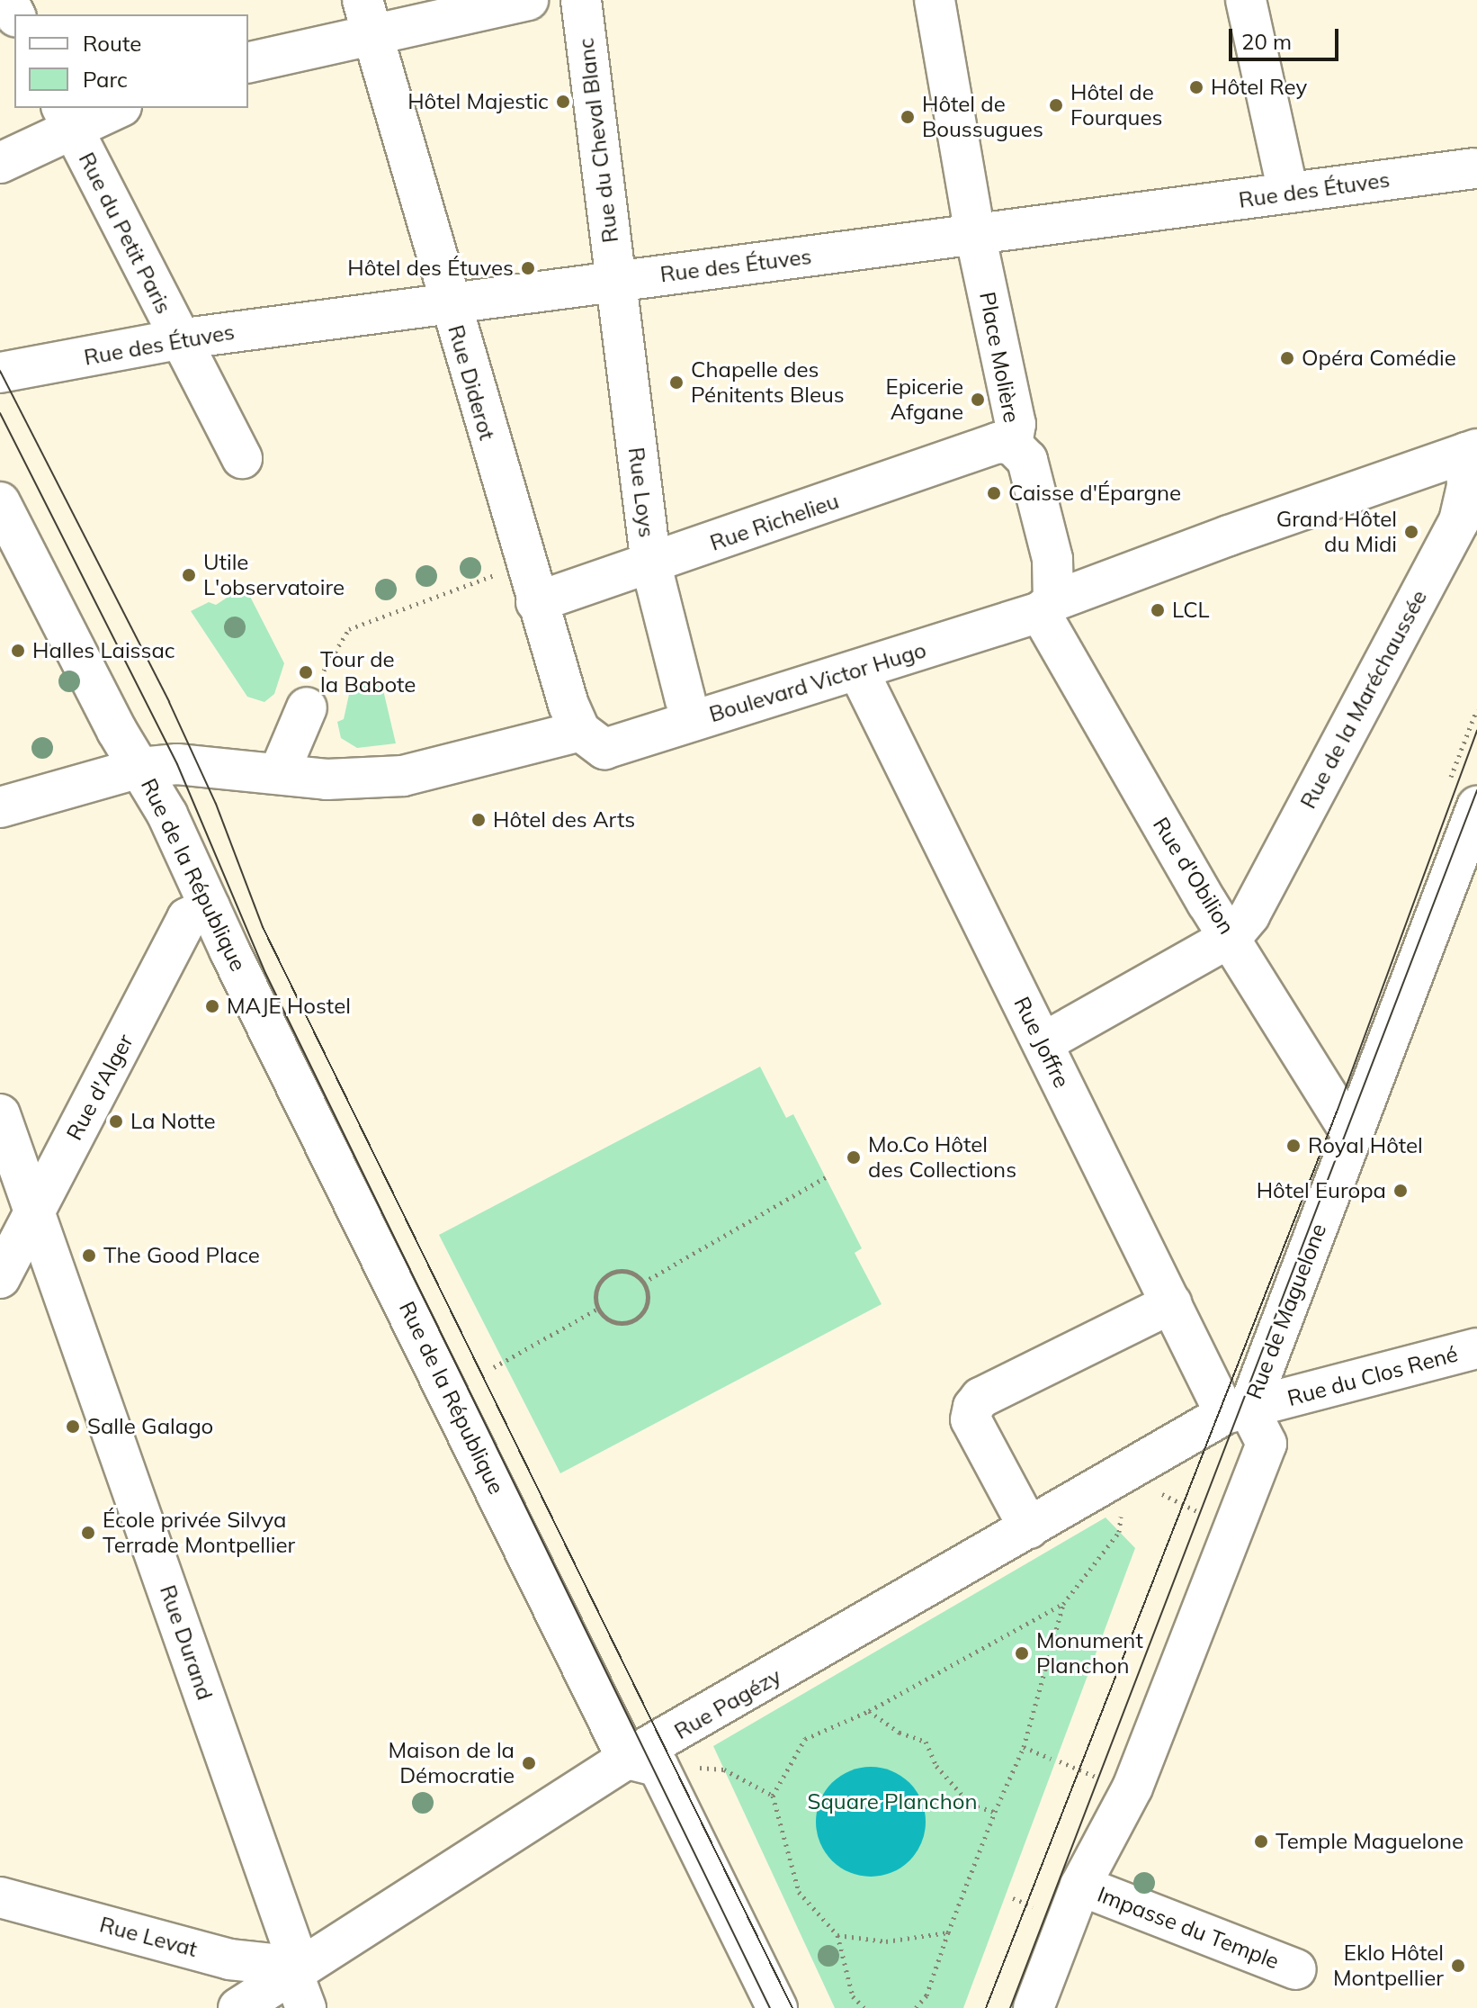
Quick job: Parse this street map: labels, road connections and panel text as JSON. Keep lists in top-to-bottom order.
{
  "streets": {
    "street": [
      "Rue du Cheval Blanc",
      "Rue des Étuves",
      "Rue du Petit Paris",
      "Place Molière",
      "Rue Diderot",
      "Rue Loys",
      "Rue Richelieu",
      "Boulevard Victor Hugo",
      "Rue de la Maréchaussée",
      "Rue de la République",
      "Rue d'Obilion",
      "Rue Joffre",
      "Rue d'Alger",
      "Rue de Maguelone",
      "Rue du Clos René",
      "Rue Durand",
      "Rue Pagézy",
      "Impasse du Temple",
      "Rue Levat"
    ]
  },
  "crossings": [
    ["Rue du Cheval Blanc", "Rue des Étuves"],
    ["Rue du Cheval Blanc", "Rue Loys"],
    ["Rue des Étuves", "Rue du Petit Paris"],
    ["Rue des Étuves", "Place Molière"],
    ["Rue des Étuves", "Rue Diderot"],
    ["Rue des Étuves", "Rue Loys"],
    ["Place Molière", "Rue Richelieu"],
    ["Place Molière", "Boulevard Victor Hugo"],
    ["Place Molière", "Rue d'Obilion"],
    ["Rue Diderot", "Rue Richelieu"],
    ["Rue Diderot", "Boulevard Victor Hugo"],
    ["Rue Loys", "Rue Richelieu"],
    ["Boulevard Victor Hugo", "Rue de la Maréchaussée"],
    ["Boulevard Victor Hugo", "Rue d'Obilion"],
    ["Boulevard Victor Hugo", "Rue Joffre"],
    ["Rue de la Maréchaussée", "Rue d'Obilion"],
    ["Rue de la République", "Rue d'Alger"],
    ["Rue de la République", "Rue Pagézy"],
    ["Rue d'Obilion", "Rue de Maguelone"],
    ["Rue Joffre", "Rue de Maguelone"],
    ["Rue Joffre", "Rue du Clos René"],
    ["Rue Joffre", "Rue Pagézy"],
    ["Rue d'Alger", "Rue Durand"],
    ["Rue de Maguelone", "Rue du Clos René"],
    ["Rue de Maguelone", "Rue Pagézy"],
    ["Rue de Maguelone", "Impasse du Temple"],
    ["Rue du Clos René", "Rue Pagézy"],
    ["Rue Durand", "Rue Pagézy"],
    ["Rue Durand", "Rue Levat"],
    ["Rue Pagézy", "Rue Levat"]
  ],
  "parks": ["Square Planchon"],
  "places": [
    "Hôtel Rey",
    "Hôtel Majestic",
    "Hôtel de Fourques",
    "Hôtel de Boussugues",
    "Hôtel des Étuves",
    "Opéra Comédie",
    "Chapelle des Pénitents Bleus",
    "Epicerie Afgane",
    "Caisse d'Épargne",
    "Grand Hôtel du Midi",
    "Utile L'observatoire",
    "LCL",
    "Halles Laissac",
    "Tour de la Babote",
    "Hôtel des Arts",
    "MAJE Hostel",
    "La Notte",
    "Royal Hôtel",
    "Mo.Co Hôtel des Collections",
    "Hôtel Europa",
    "The Good Place",
    "Salle Galago",
    "École privée Silvya Terrade Montpellier",
    "Monument Planchon",
    "Maison de la Démocratie",
    "Temple Maguelone",
    "Eklo Hôtel Montpellier"
  ],
  "legend": ["Route", "Parc"],
  "scale_bar": "20 m"
}
